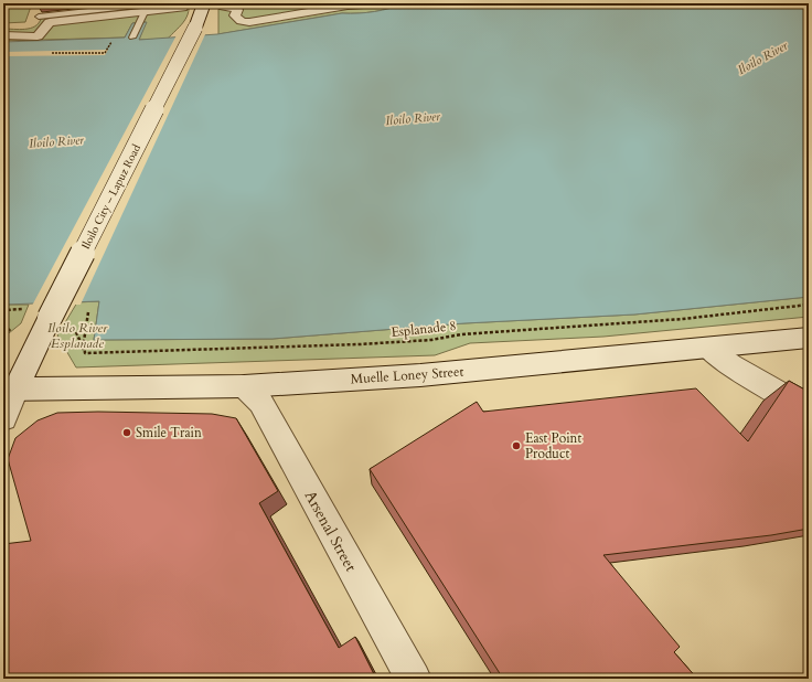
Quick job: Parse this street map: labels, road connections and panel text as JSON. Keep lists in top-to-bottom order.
{
  "streets": {
    "main road": ["Iloilo City – Lapuz Road", "Muelle Loney Street", "Arsenal Street"],
    "path": ["Esplanade 8"]
  },
  "crossings": [
    ["Iloilo City – Lapuz Road", "Muelle Loney Street"],
    ["Muelle Loney Street", "Arsenal Street"]
  ],
  "water": ["Iloilo River"],
  "parks": ["Iloilo River Esplanade"],
  "places": ["Smile Train", "East Point Product"]
}
